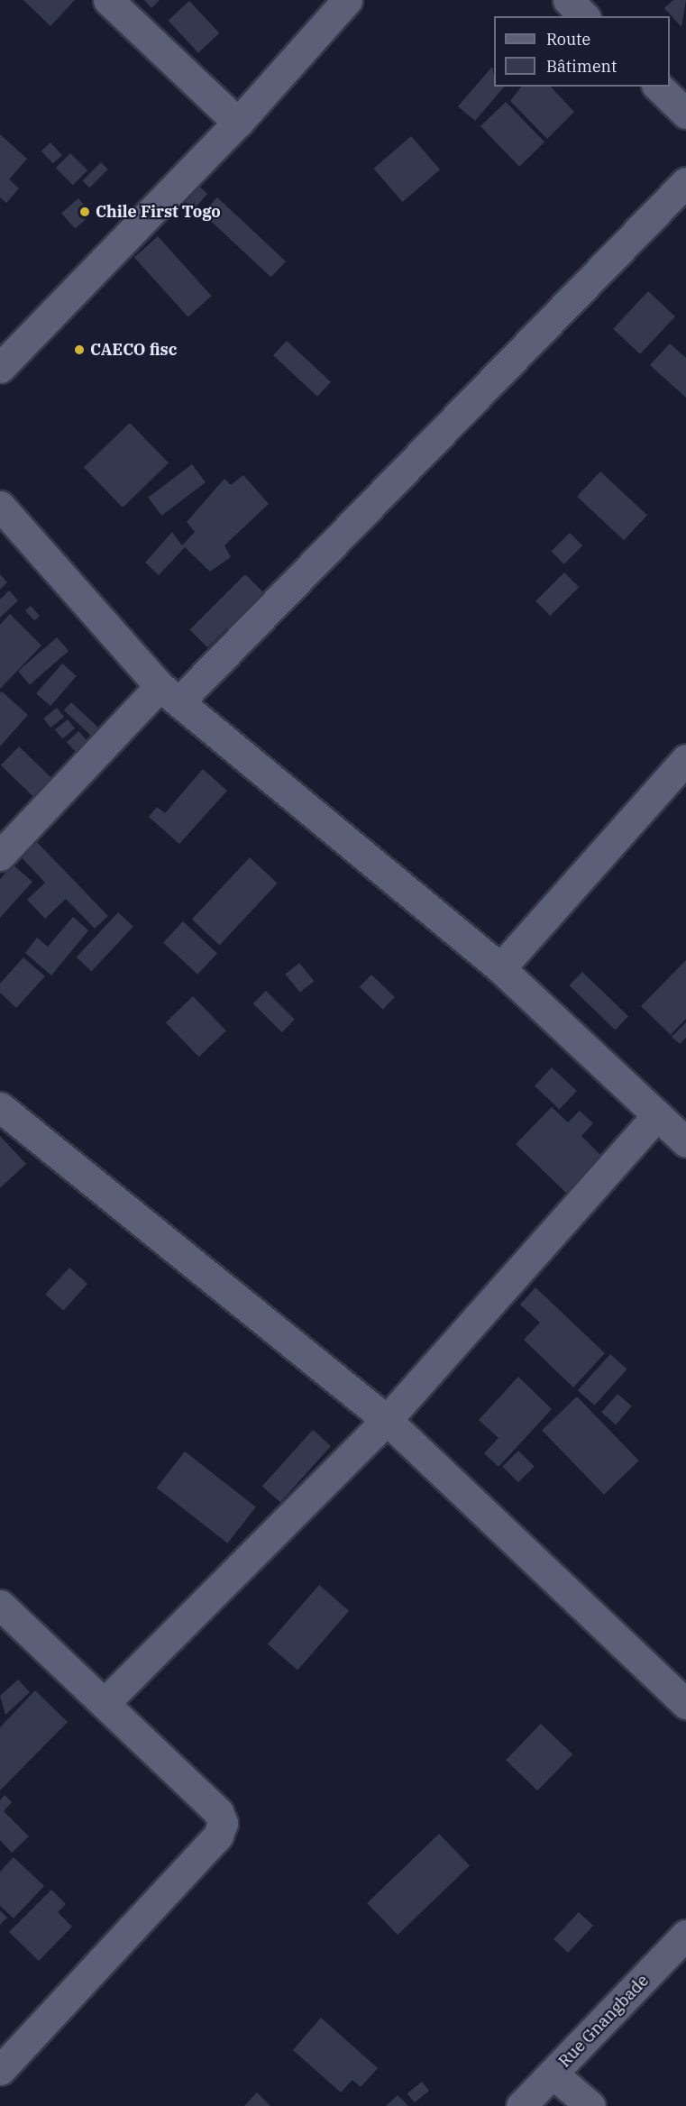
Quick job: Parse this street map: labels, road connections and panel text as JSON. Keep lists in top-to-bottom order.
{
  "streets": {
    "street": ["Rue Gnangbade"]
  },
  "places": ["Chile First Togo", "CAECO fisc"],
  "legend": ["Route", "Bâtiment"]
}
